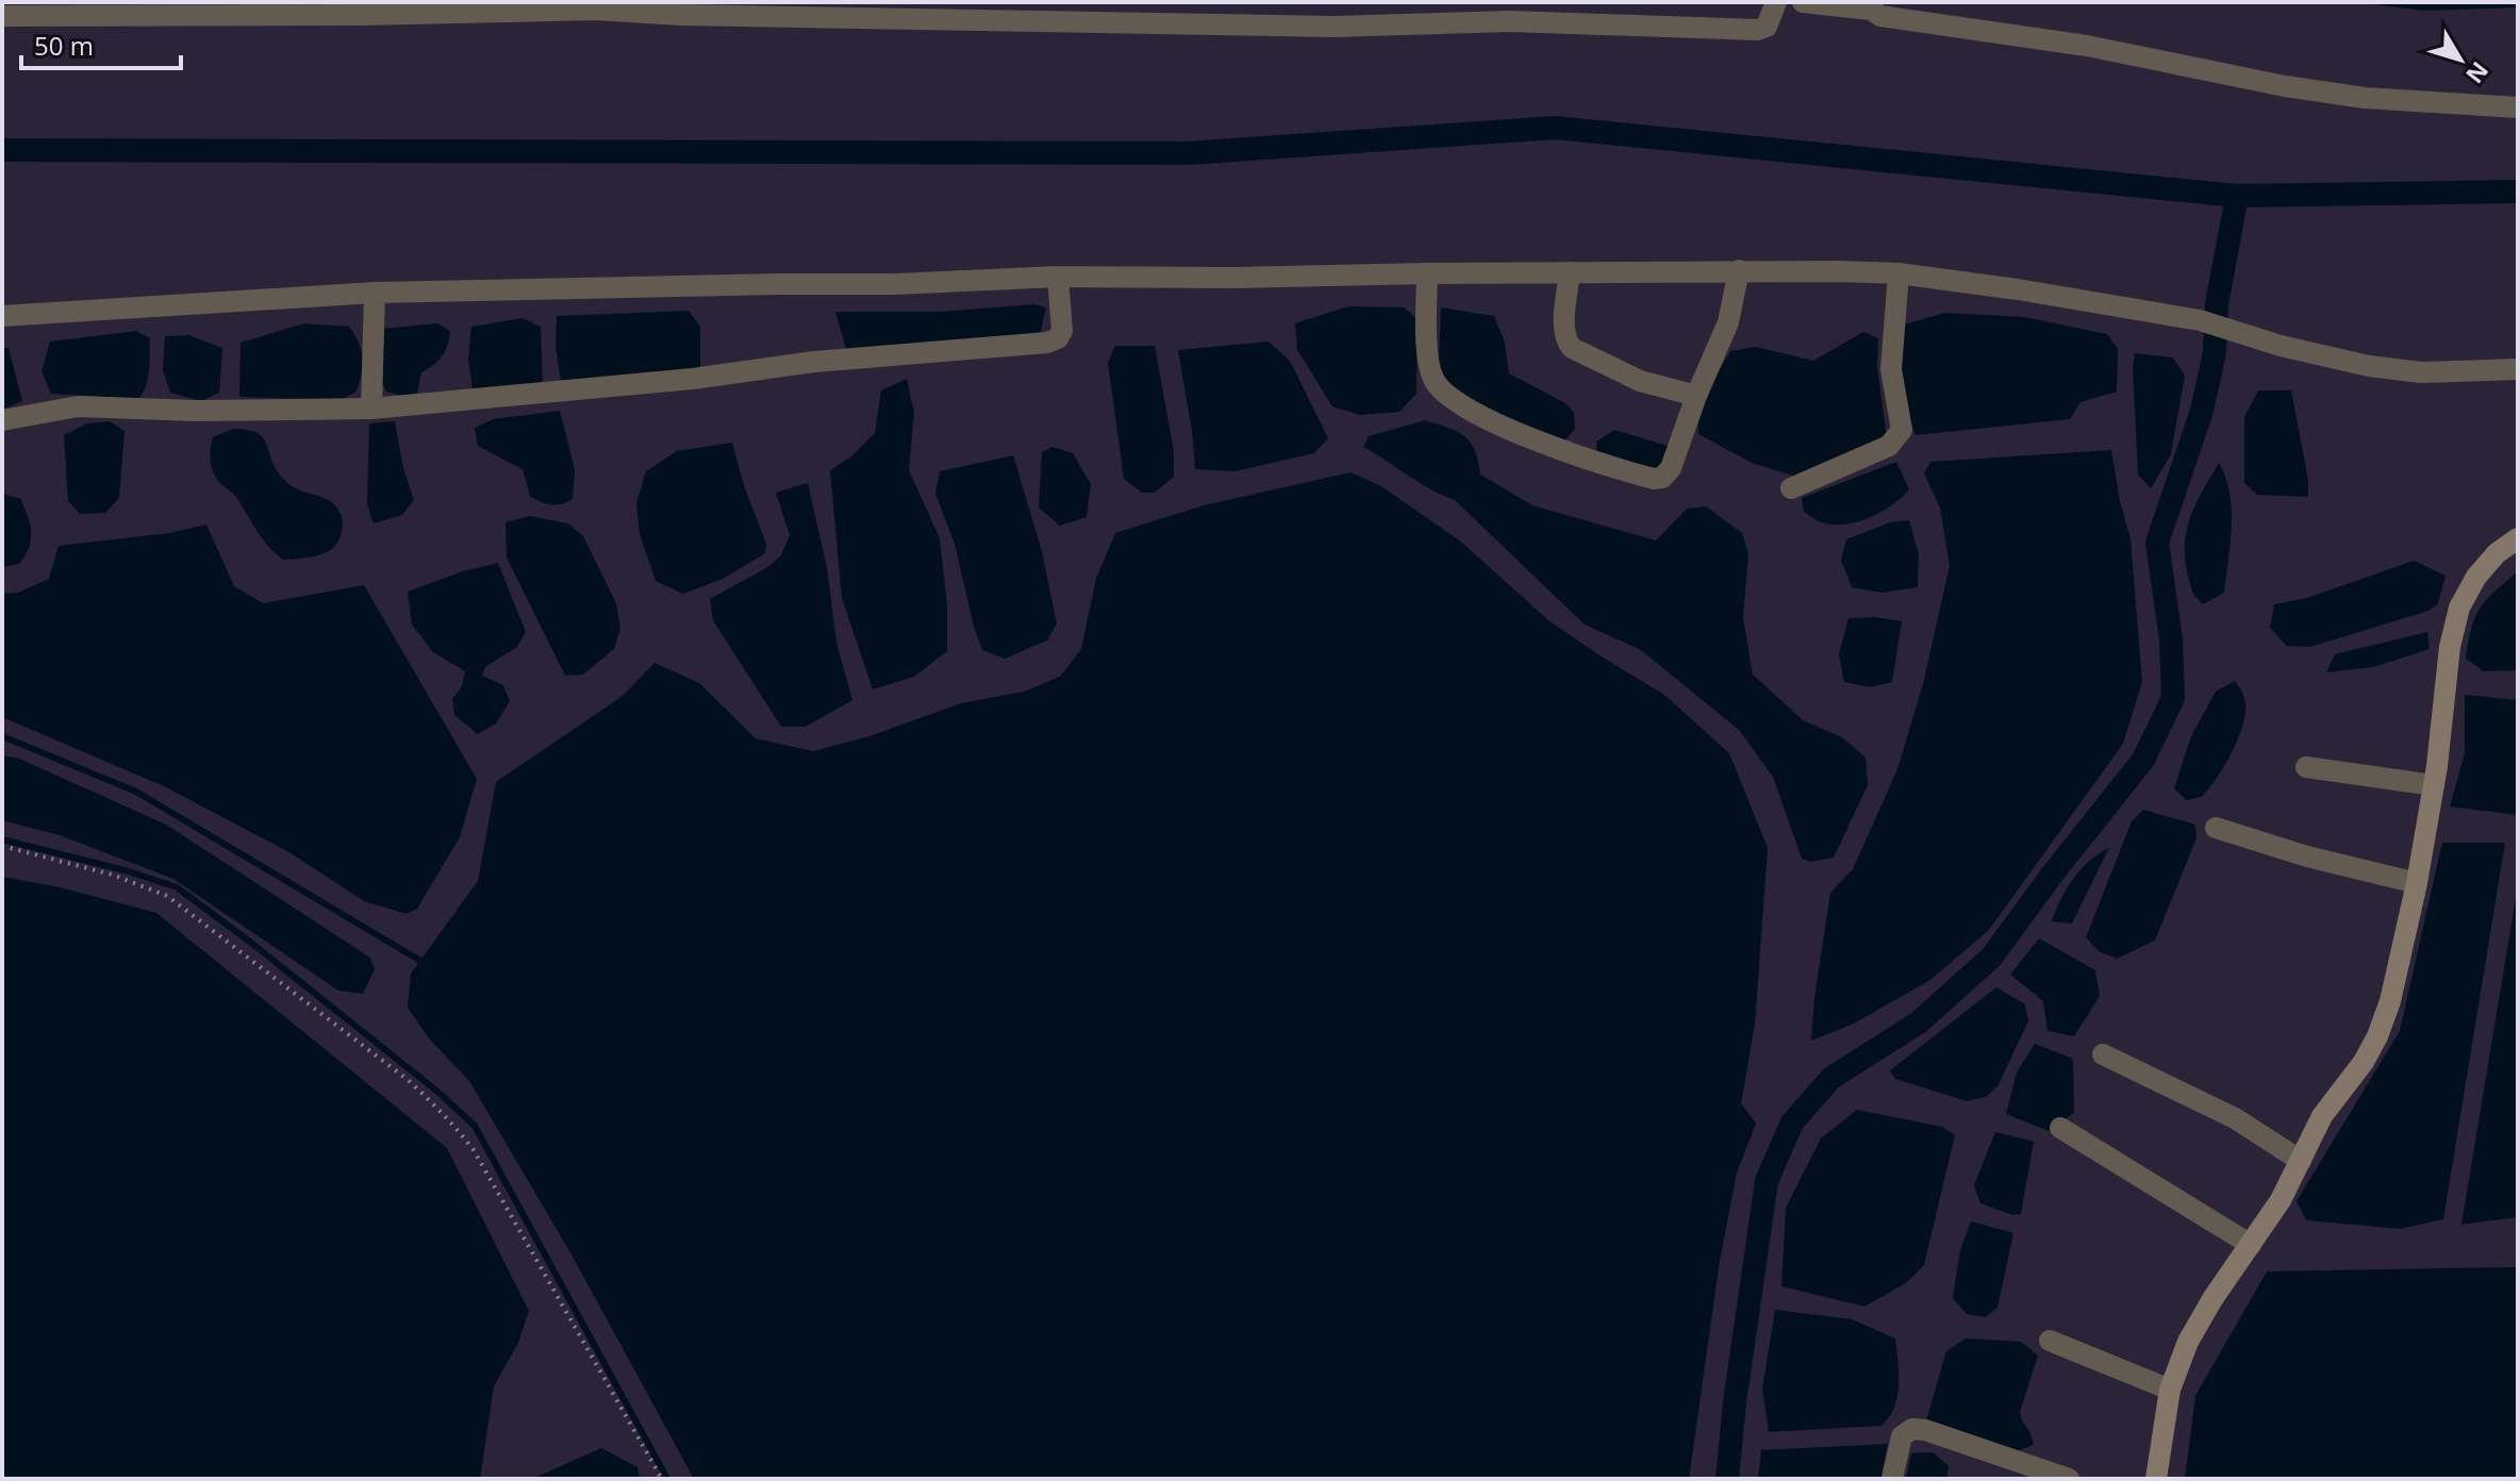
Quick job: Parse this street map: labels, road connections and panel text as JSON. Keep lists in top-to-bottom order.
{
  "scale_bar": "50 m",
  "north": "bottom right"
}
